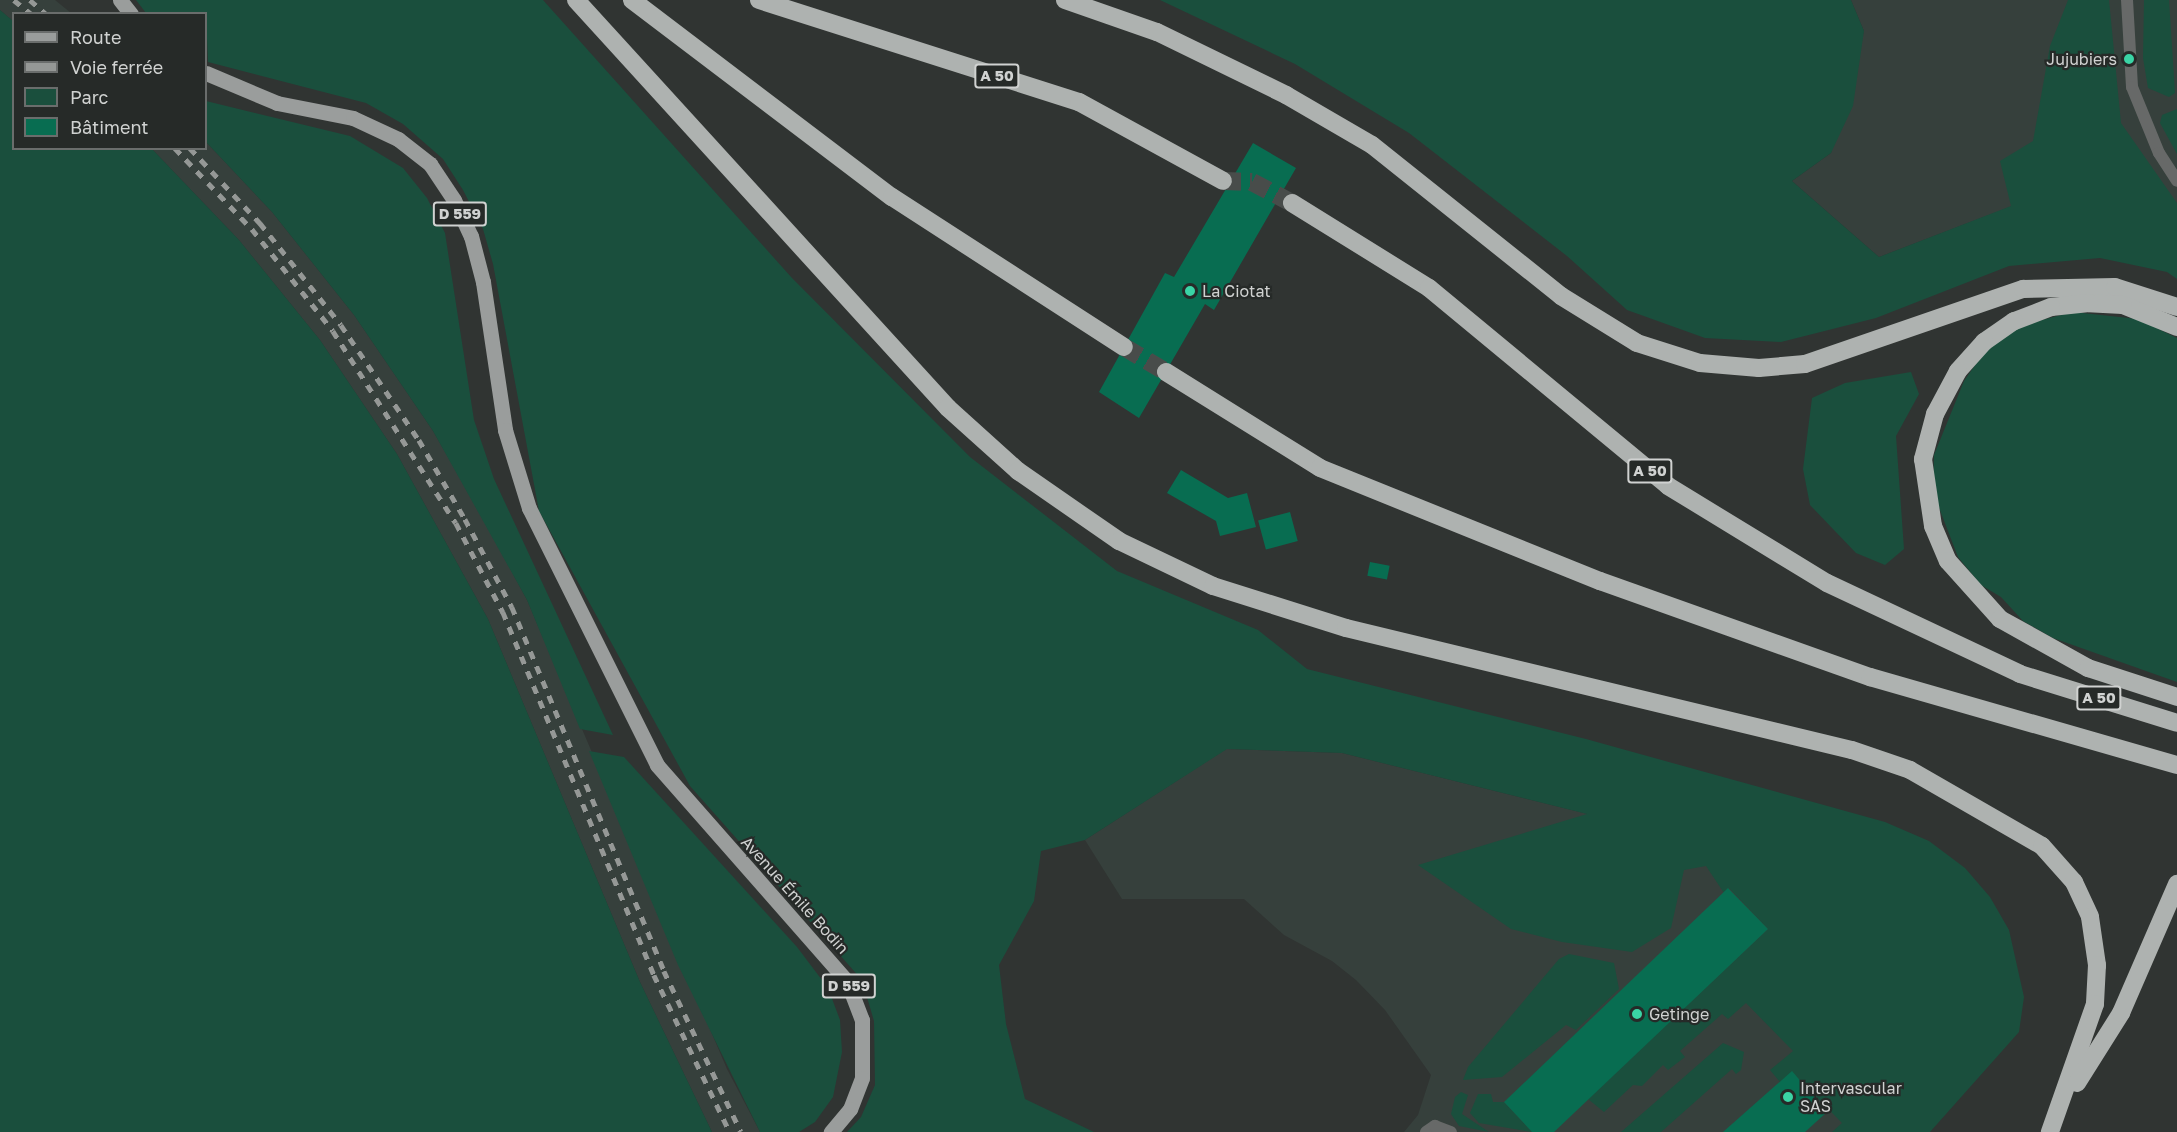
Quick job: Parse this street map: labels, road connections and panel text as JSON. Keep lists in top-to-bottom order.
{
  "streets": {
    "highway": ["A 50"],
    "main road": ["D 559", "Avenue Émile Bodin"]
  },
  "places": [
    "Jujubiers",
    "La Ciotat",
    "Getinge",
    "Intervascular SAS"
  ],
  "legend": [
    "Route",
    "Voie ferrée",
    "Parc",
    "Bâtiment"
  ]
}
